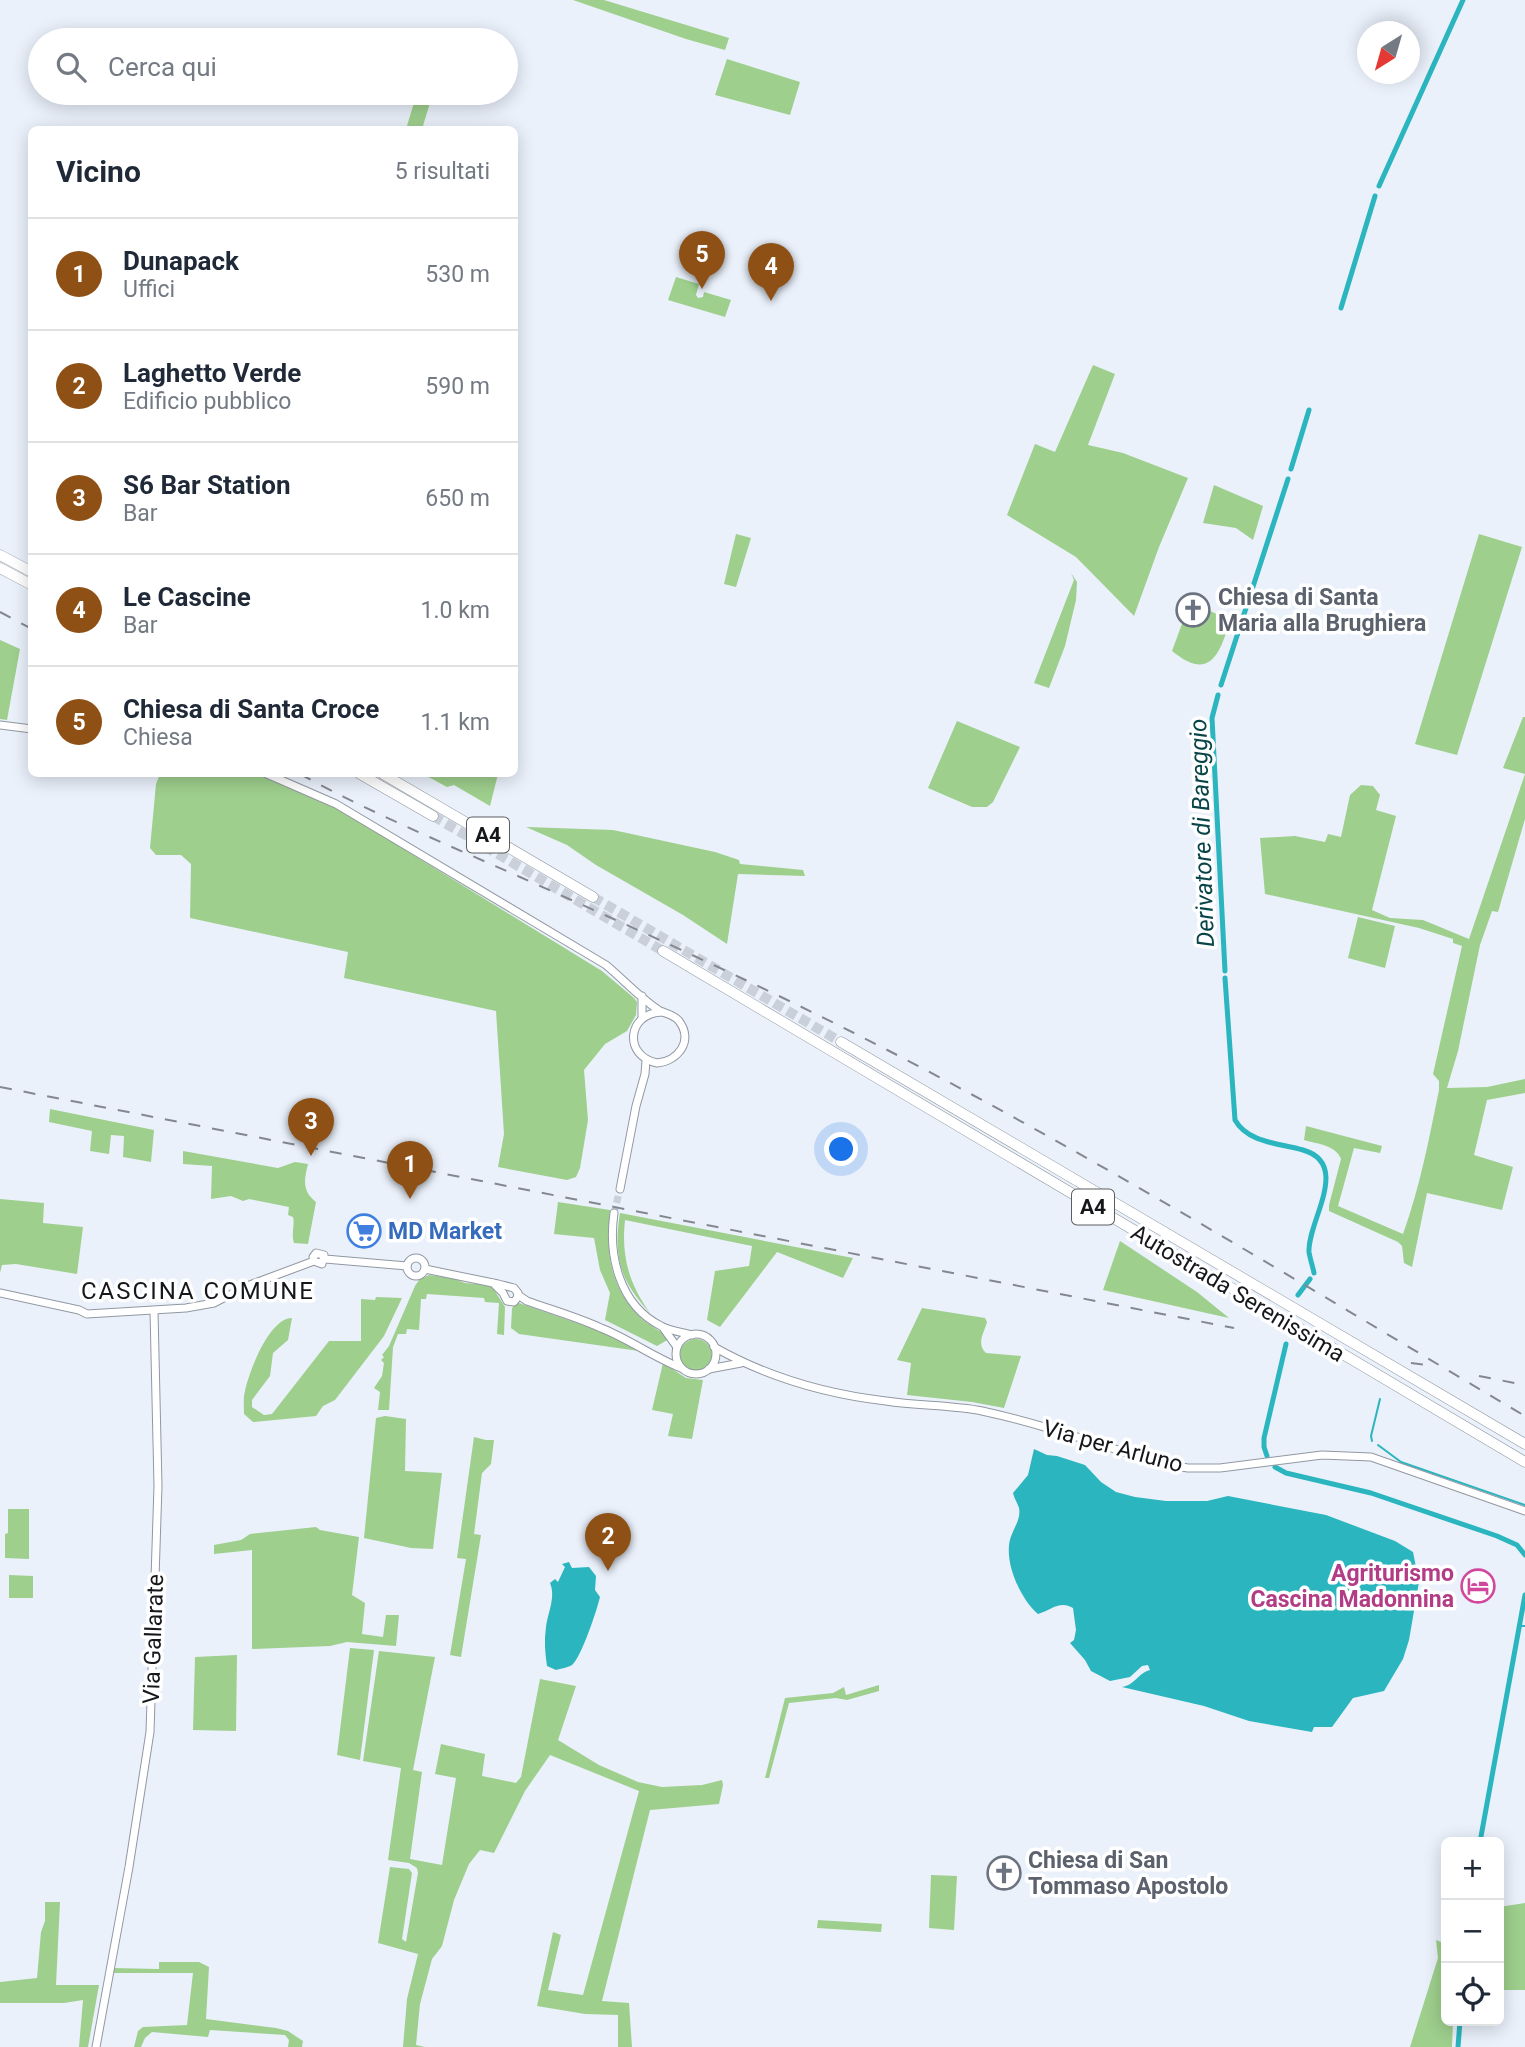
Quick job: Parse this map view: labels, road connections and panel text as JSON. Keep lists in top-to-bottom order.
{
  "streets": {
    "highway": ["A4", "Autostrada Serenissima"],
    "street": ["Via per Arluno", "Via Gallarate"]
  },
  "districts": ["CASCINA COMUNE"],
  "water": ["Derivatore di Bareggio"],
  "places": {
    "church": ["Chiesa di Santa Maria alla Brughiera", "Chiesa di San Tommaso Apostolo"],
    "supermarket": ["MD Market"],
    "hotel": ["Agriturismo Cascina Madonnina"]
  },
  "north": "bottom left",
  "page": {
    "search": "Cerca qui",
    "heading": ["Vicino", "5 risultati"],
    "list": [
      {
        "mark": "1",
        "name": "Dunapack",
        "note": "Uffici",
        "value": "530 m"
      },
      {
        "mark": "2",
        "name": "Laghetto Verde",
        "note": "Edificio pubblico",
        "value": "590 m"
      },
      {
        "mark": "3",
        "name": "S6 Bar Station",
        "note": "Bar",
        "value": "650 m"
      },
      {
        "mark": "4",
        "name": "Le Cascine",
        "note": "Bar",
        "value": "1.0 km"
      },
      {
        "mark": "5",
        "name": "Chiesa di Santa Croce",
        "note": "Chiesa",
        "value": "1.1 km"
      }
    ],
    "pins": [
      "5",
      "4",
      "3",
      "1",
      "2"
    ],
    "map_buttons": ["+", "−"]
  }
}
